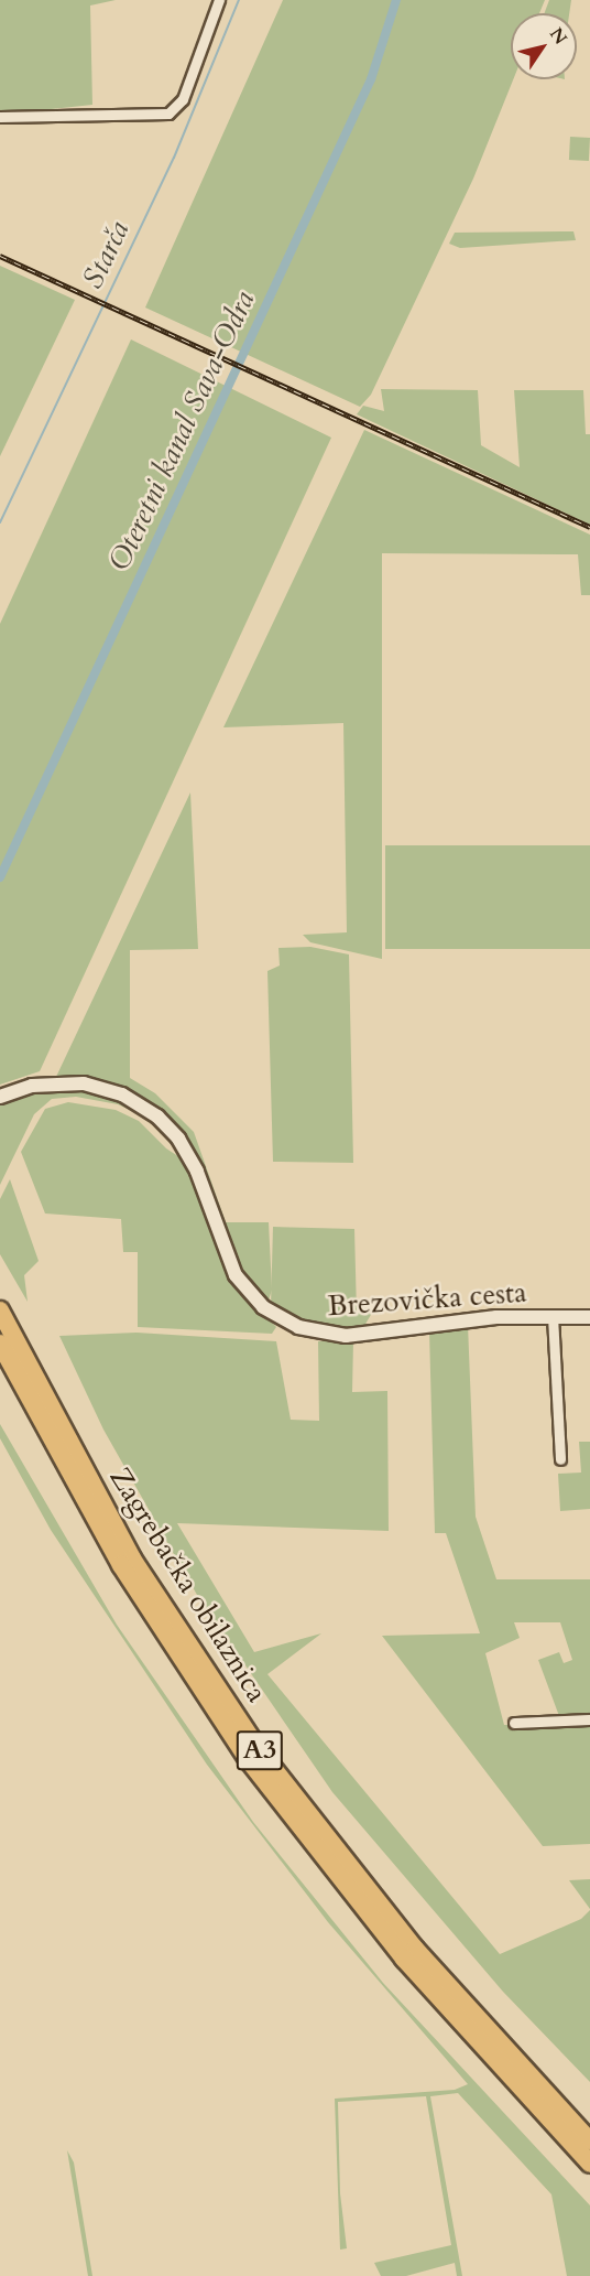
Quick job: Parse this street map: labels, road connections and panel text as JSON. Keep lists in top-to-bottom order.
{
  "streets": {
    "highway": ["Zagrebačka obilaznica", "A3"],
    "main road": ["Brezovička cesta"]
  },
  "water": ["Starča", "Oteretni kanal Sava-Odra"],
  "north": "top right"
}
